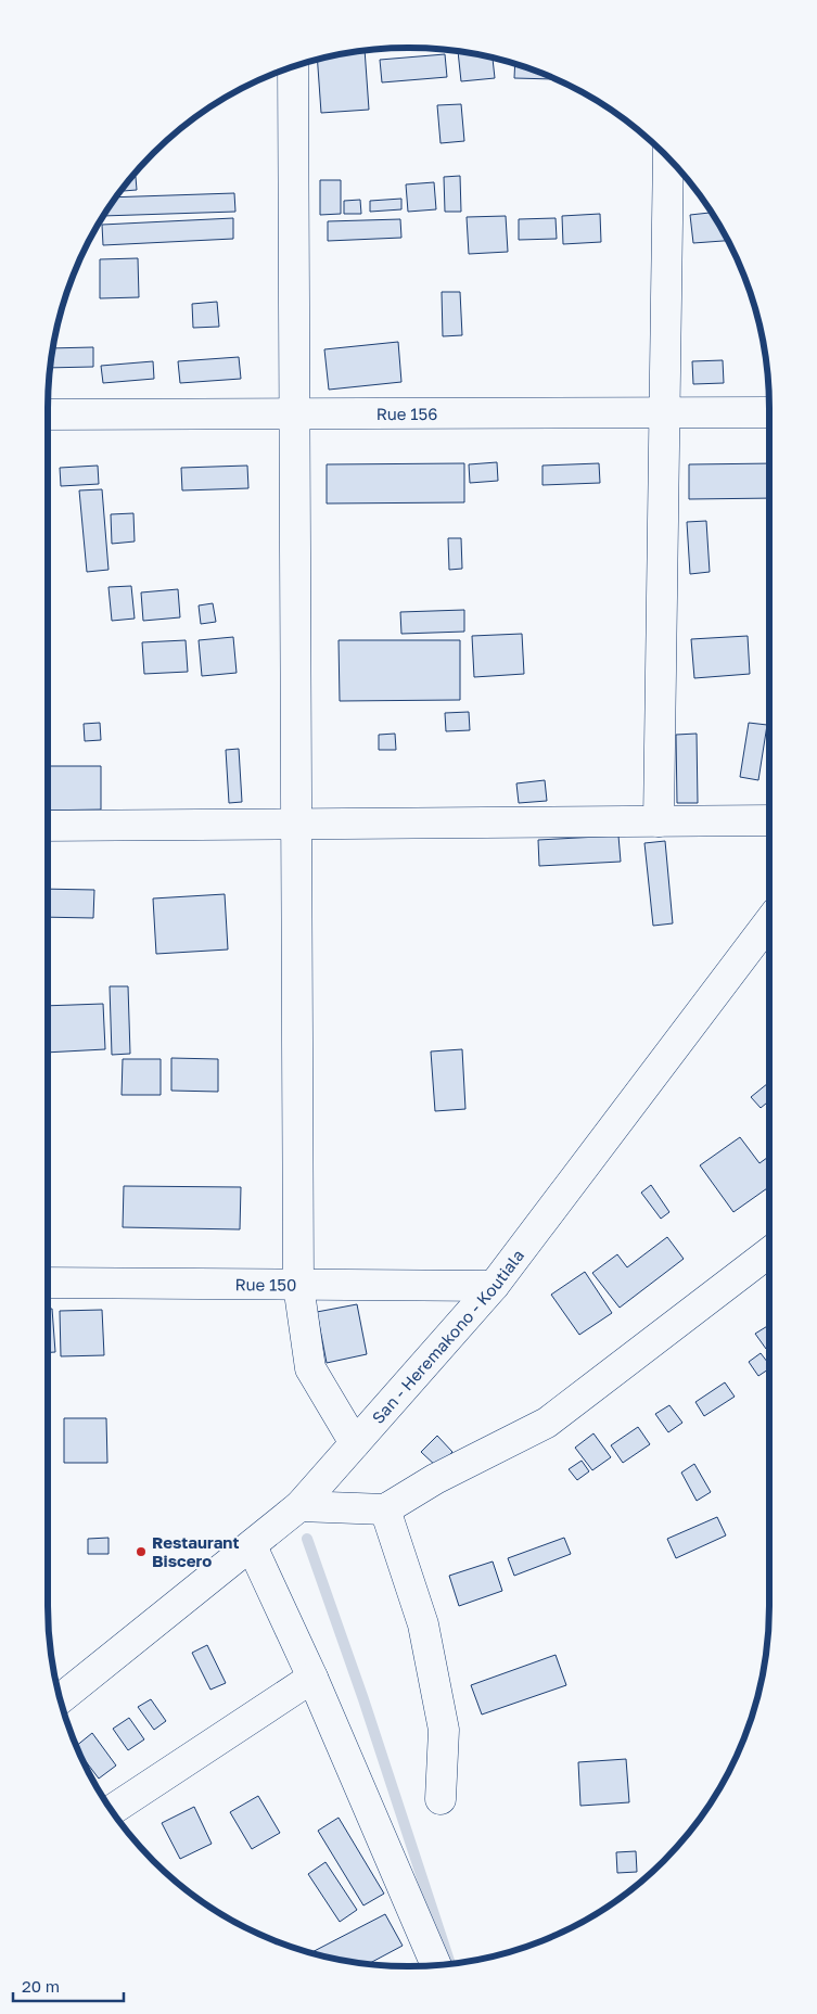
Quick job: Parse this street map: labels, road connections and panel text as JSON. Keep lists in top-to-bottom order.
{
  "streets": {
    "street": ["Rue 156", "Rue 150", "San - Heremakono - Koutiala"]
  },
  "crossings": [
    ["Rue 150", "San - Heremakono - Koutiala"]
  ],
  "places": ["Restaurant Biscero"],
  "scale_bar": "20 m"
}
